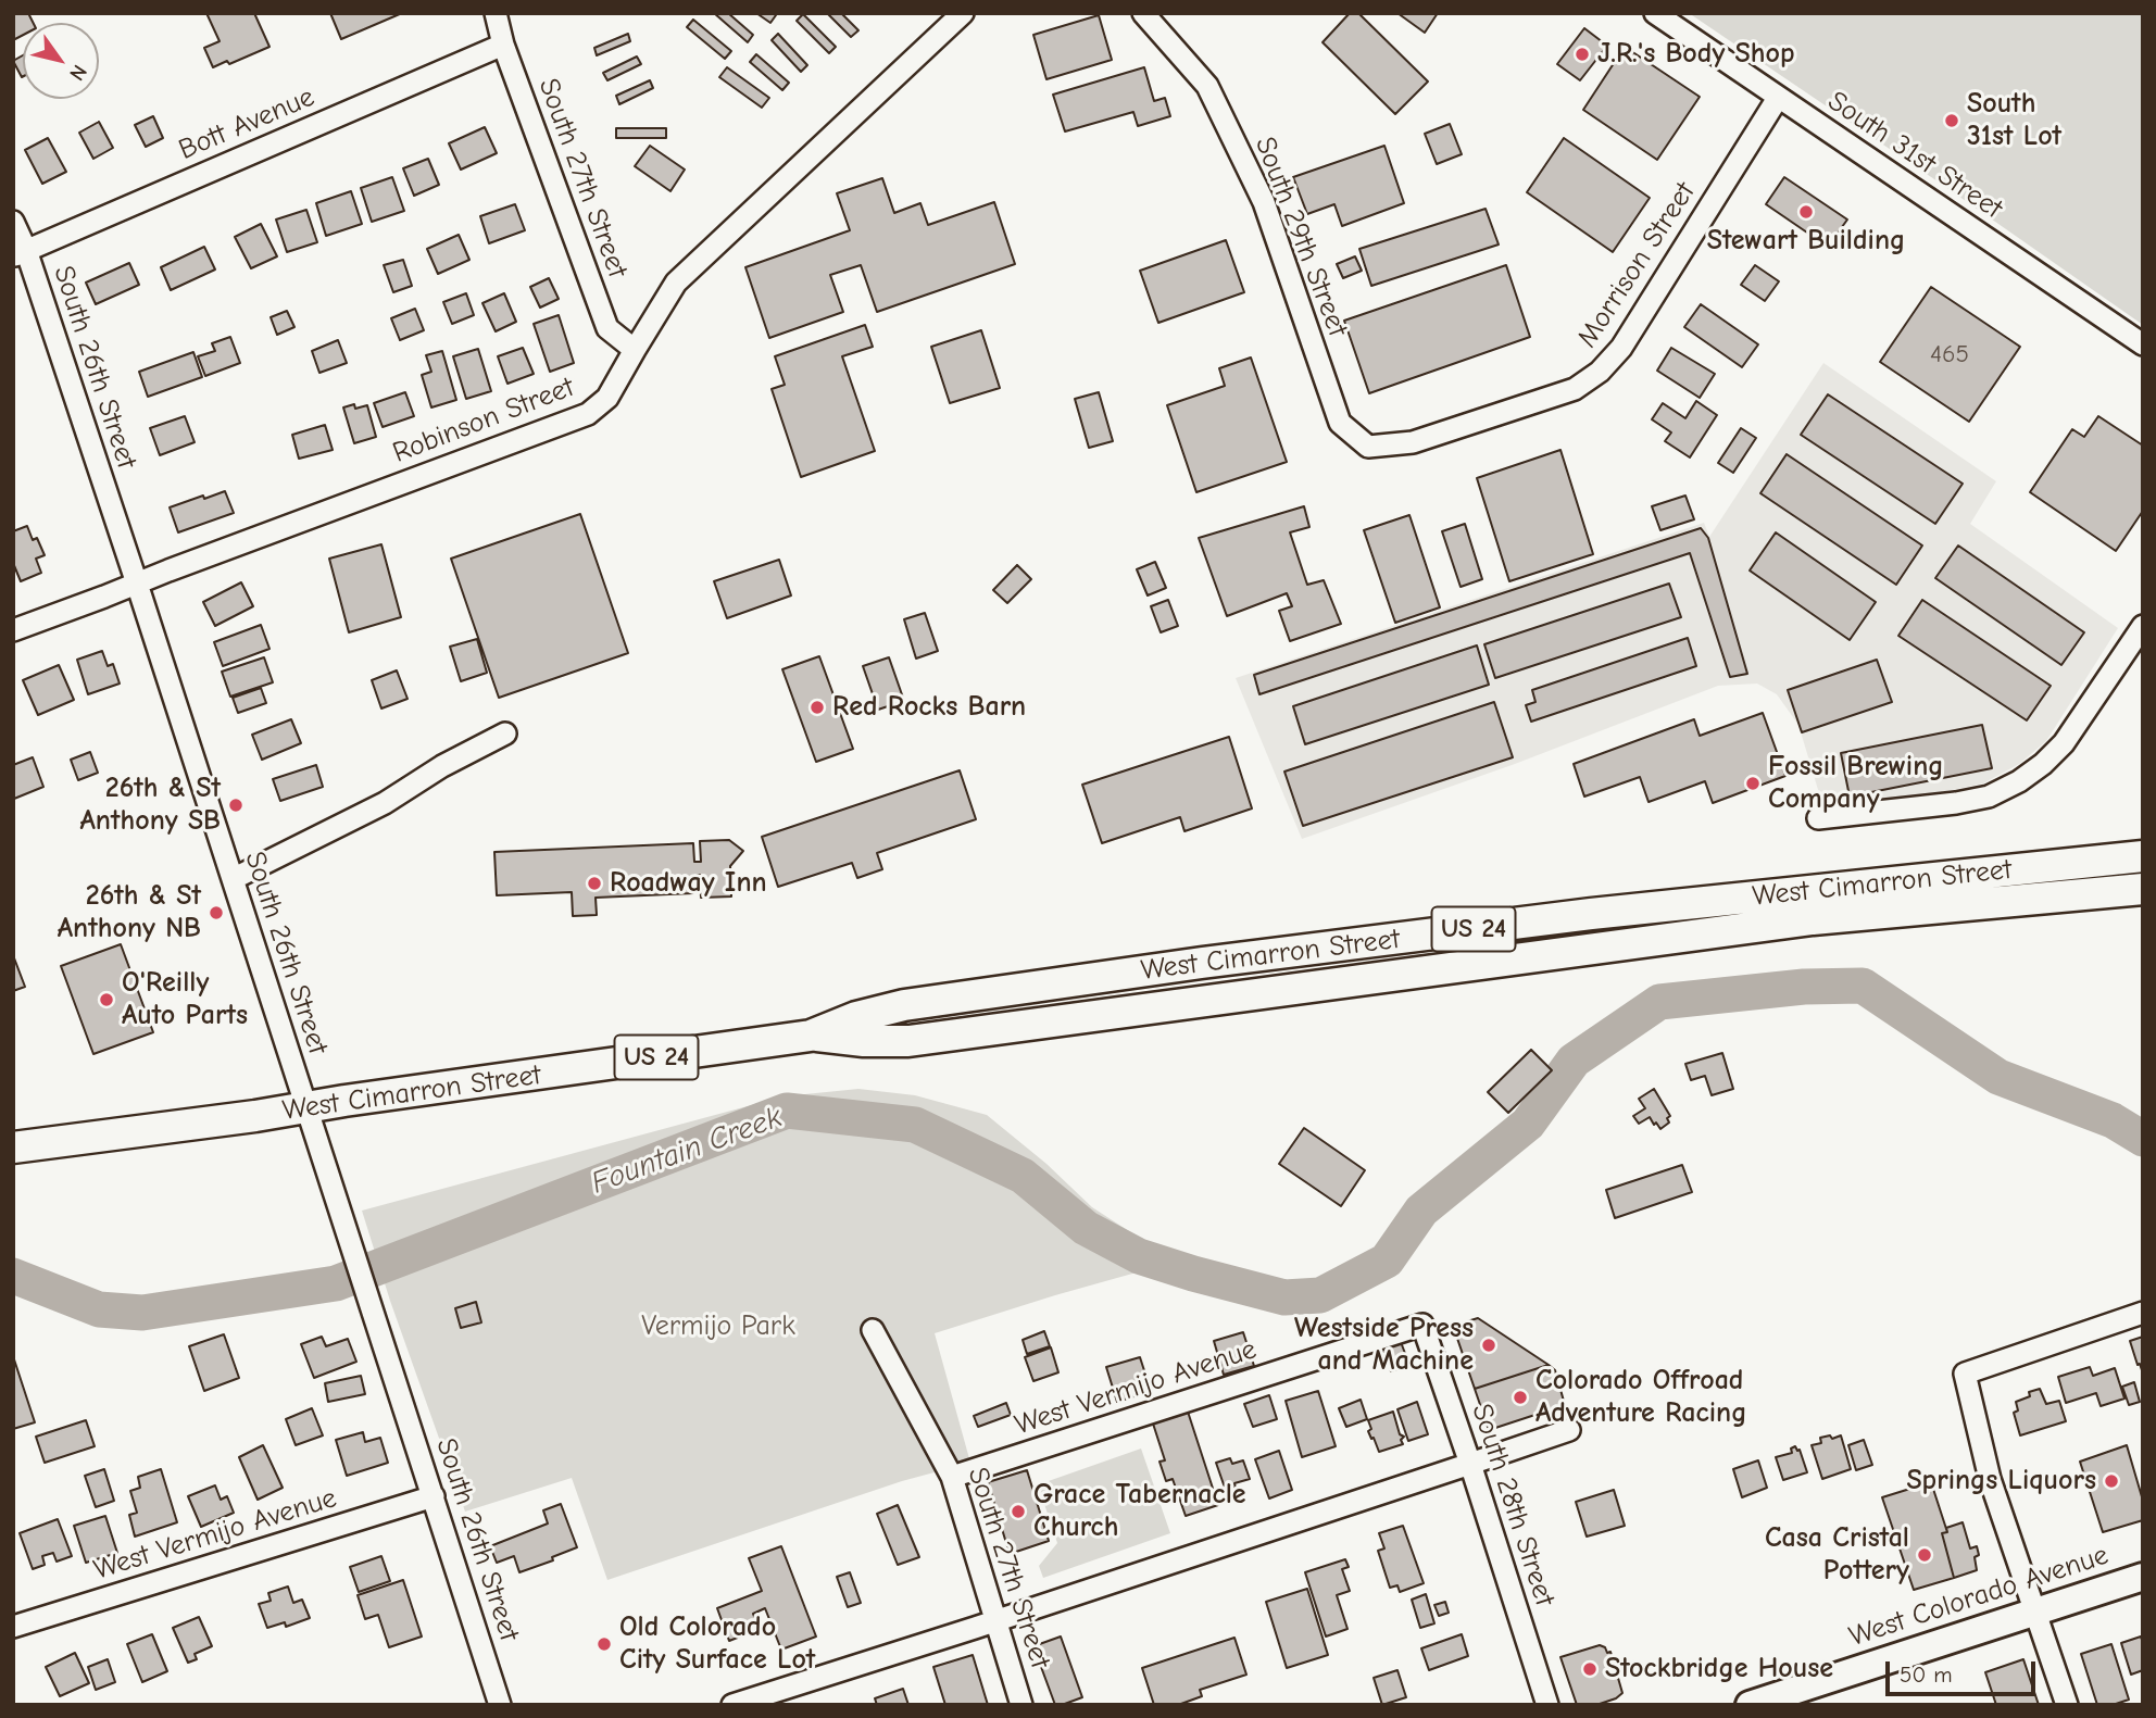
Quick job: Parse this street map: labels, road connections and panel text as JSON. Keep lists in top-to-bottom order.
{
  "streets": {
    "highway": ["West Cimarron Street", "US 24"],
    "main road": ["West Colorado Avenue"],
    "street": [
      "Bott Avenue",
      "South 31st Street",
      "South 27th Street",
      "South 29th Street",
      "Morrison Street",
      "South 26th Street",
      "Robinson Street",
      "West Vermijo Avenue",
      "South 28th Street"
    ]
  },
  "crossings": [
    ["Bott Avenue", "South 27th Street"],
    ["Bott Avenue", "South 26th Street"],
    ["South 31st Street", "Morrison Street"],
    ["South 27th Street", "Robinson Street"],
    ["South 27th Street", "West Vermijo Avenue"],
    ["South 29th Street", "Morrison Street"],
    ["South 26th Street", "Robinson Street"],
    ["South 26th Street", "West Cimarron Street"],
    ["South 26th Street", "West Vermijo Avenue"],
    ["West Vermijo Avenue", "South 28th Street"]
  ],
  "water": ["Fountain Creek"],
  "parks": ["Vermijo Park"],
  "places": [
    "J.R.'s Body Shop",
    "South 31st Lot",
    "Stewart Building",
    "Red Rocks Barn",
    "Fossil Brewing Company",
    "26th & St Anthony SB",
    "Roadway Inn",
    "26th & St Anthony NB",
    "O'Reilly Auto Parts",
    "Westside Press and Machine",
    "Colorado Offroad Adventure Racing",
    "Springs Liquors",
    "Grace Tabernacle Church",
    "Casa Cristal Pottery",
    "Old Colorado City Surface Lot",
    "Stockbridge House"
  ],
  "house_numbers": ["465"],
  "scale_bar": "50 m",
  "north": "bottom right"
}
